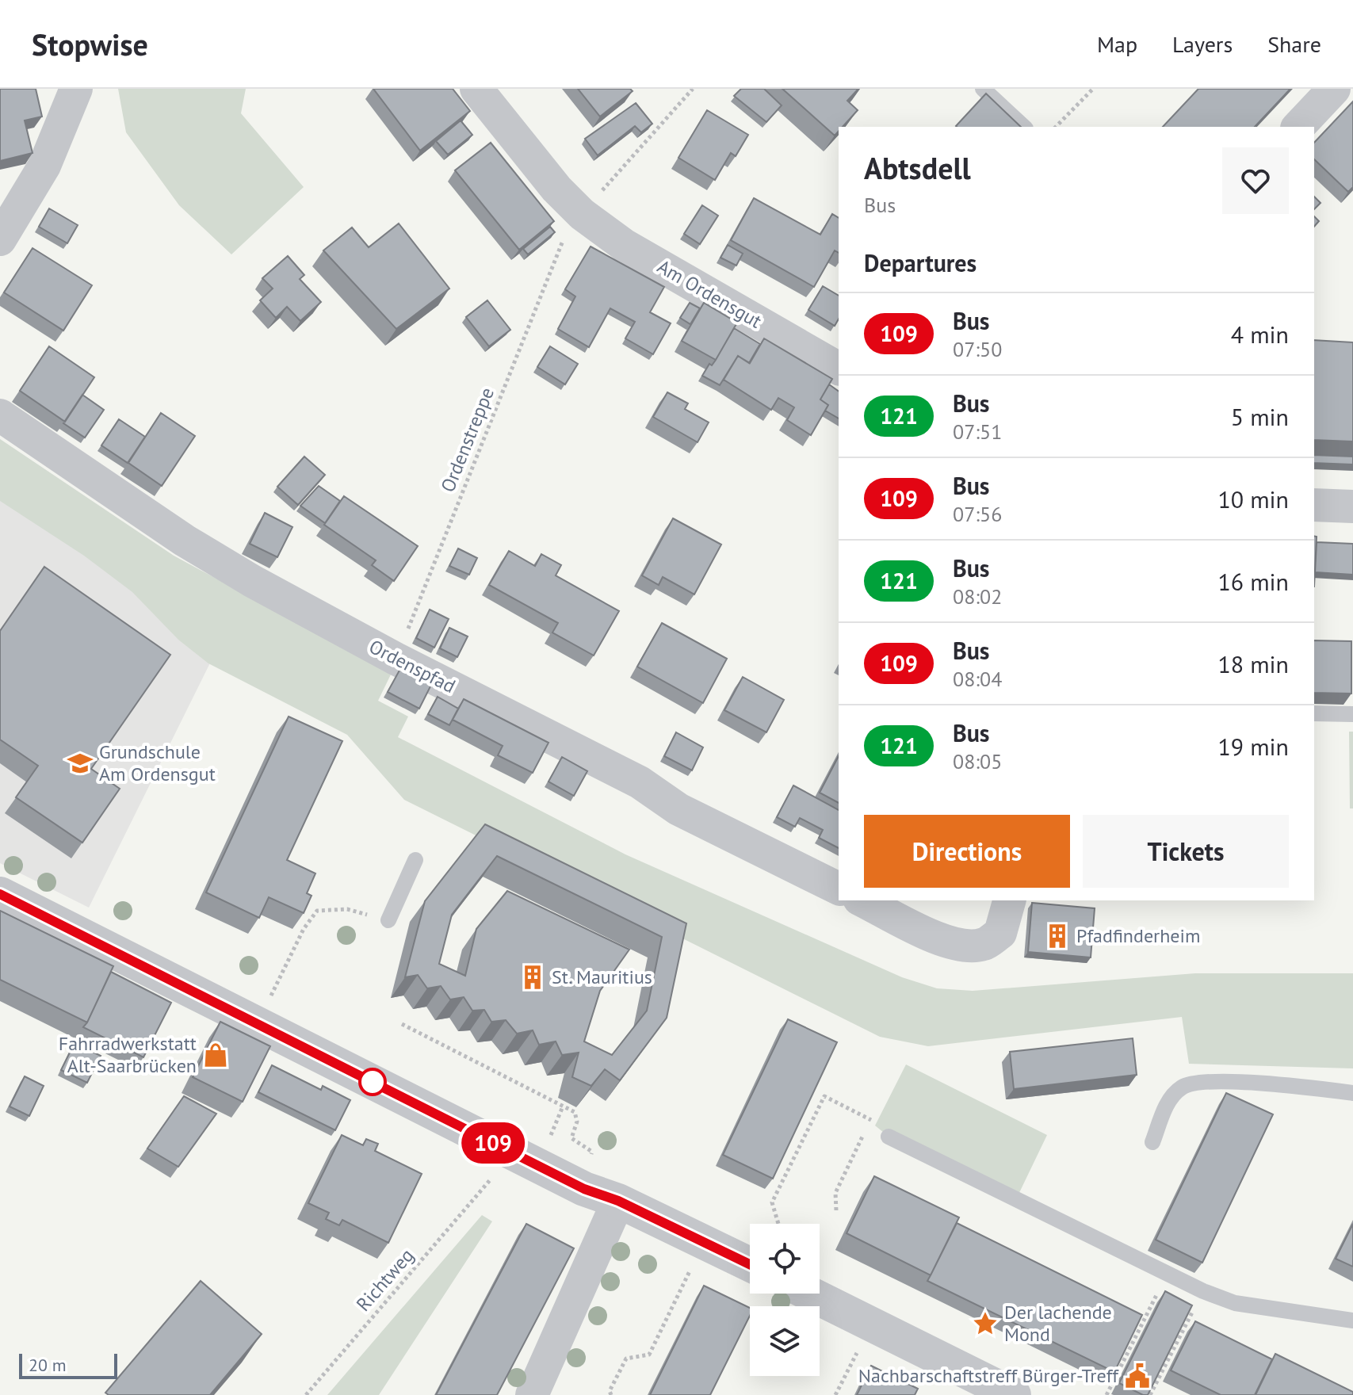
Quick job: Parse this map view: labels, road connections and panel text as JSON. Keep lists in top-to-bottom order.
{
  "streets": {
    "street": ["Am Ordensgut", "Ordenspfad"],
    "path": ["Ordenstreppe", "Richtweg"]
  },
  "crossings": [
    ["Am Ordensgut", "Ordenstreppe"],
    ["Ordenstreppe", "Ordenspfad"]
  ],
  "places": {
    "school or university": ["Grundschule Am Ordensgut"],
    "building": ["Pfadfinderheim", "St. Mauritius"],
    "shop": ["Fahrradwerkstatt Alt-Saarbrücken"],
    "place": ["Der lachende Mond"],
    "public building": ["Nachbarschaftstreff Bürger-Treff"]
  },
  "lines": ["bus line 109"],
  "scale_bar": "20 m",
  "page": {
    "header": "Stopwise",
    "nav": ["Map", "Layers", "Share"],
    "on_map": "109",
    "heading": [
      ["Abtsdell", "Bus"],
      "Departures"
    ],
    "list": [
      {
        "mark": "109",
        "name": "Bus",
        "note": "07:50",
        "value": "4 min"
      },
      {
        "mark": "121",
        "name": "Bus",
        "note": "07:51",
        "value": "5 min"
      },
      {
        "mark": "109",
        "name": "Bus",
        "note": "07:56",
        "value": "10 min"
      },
      {
        "mark": "121",
        "name": "Bus",
        "note": "08:02",
        "value": "16 min"
      },
      {
        "mark": "109",
        "name": "Bus",
        "note": "08:04",
        "value": "18 min"
      },
      {
        "mark": "121",
        "name": "Bus",
        "note": "08:05",
        "value": "19 min"
      }
    ],
    "buttons": ["Directions", "Tickets"],
    "scale": "20 m"
  }
}
